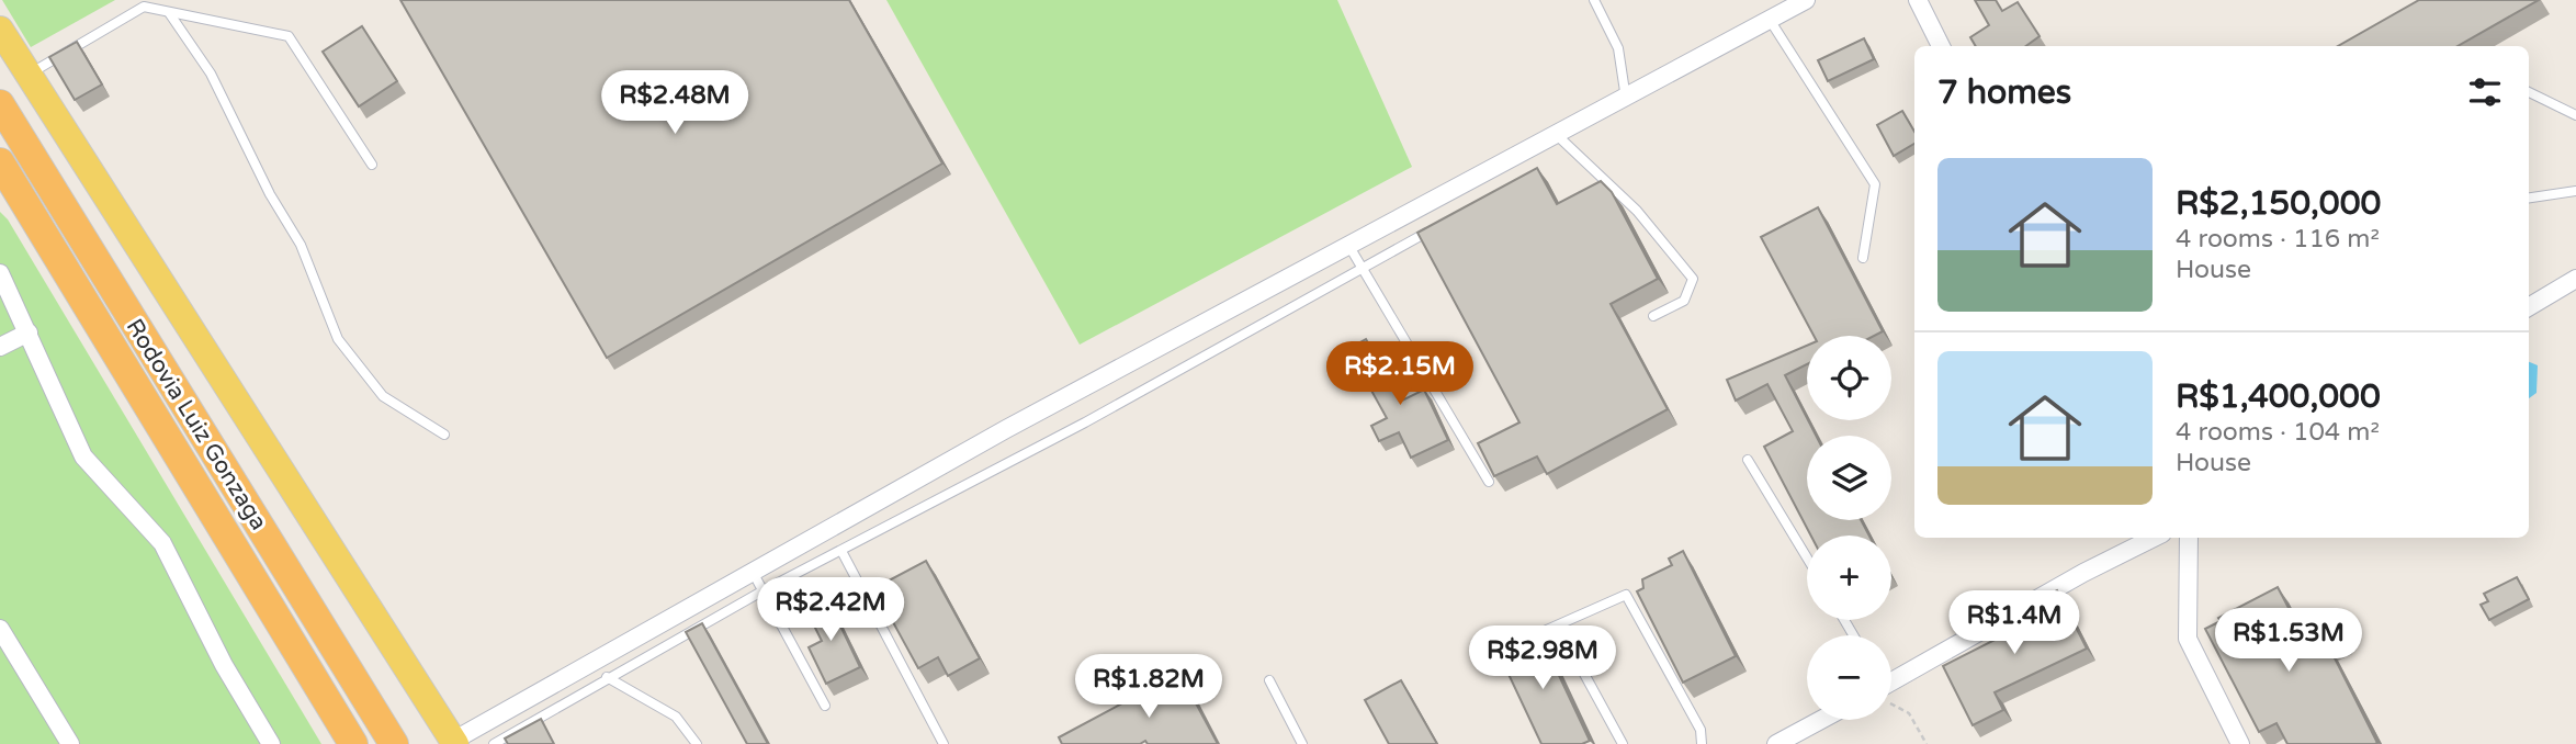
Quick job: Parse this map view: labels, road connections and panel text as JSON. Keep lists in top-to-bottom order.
{
  "streets": {
    "highway": ["Rodovia Luiz Gonzaga"]
  },
  "page": {
    "heading": "7 homes",
    "price": [
      "R$2.48M",
      "R$2.15M",
      "R$2.42M",
      "R$1.4M",
      "R$1.53M",
      "R$2.98M",
      "R$1.82M"
    ],
    "list": [
      {
        "name": "R$2,150,000",
        "note": "4 rooms · 116 m² · House"
      },
      {
        "name": "R$1,400,000",
        "note": "4 rooms · 104 m² · House"
      }
    ],
    "map_buttons": ["+", "−"]
  }
}
